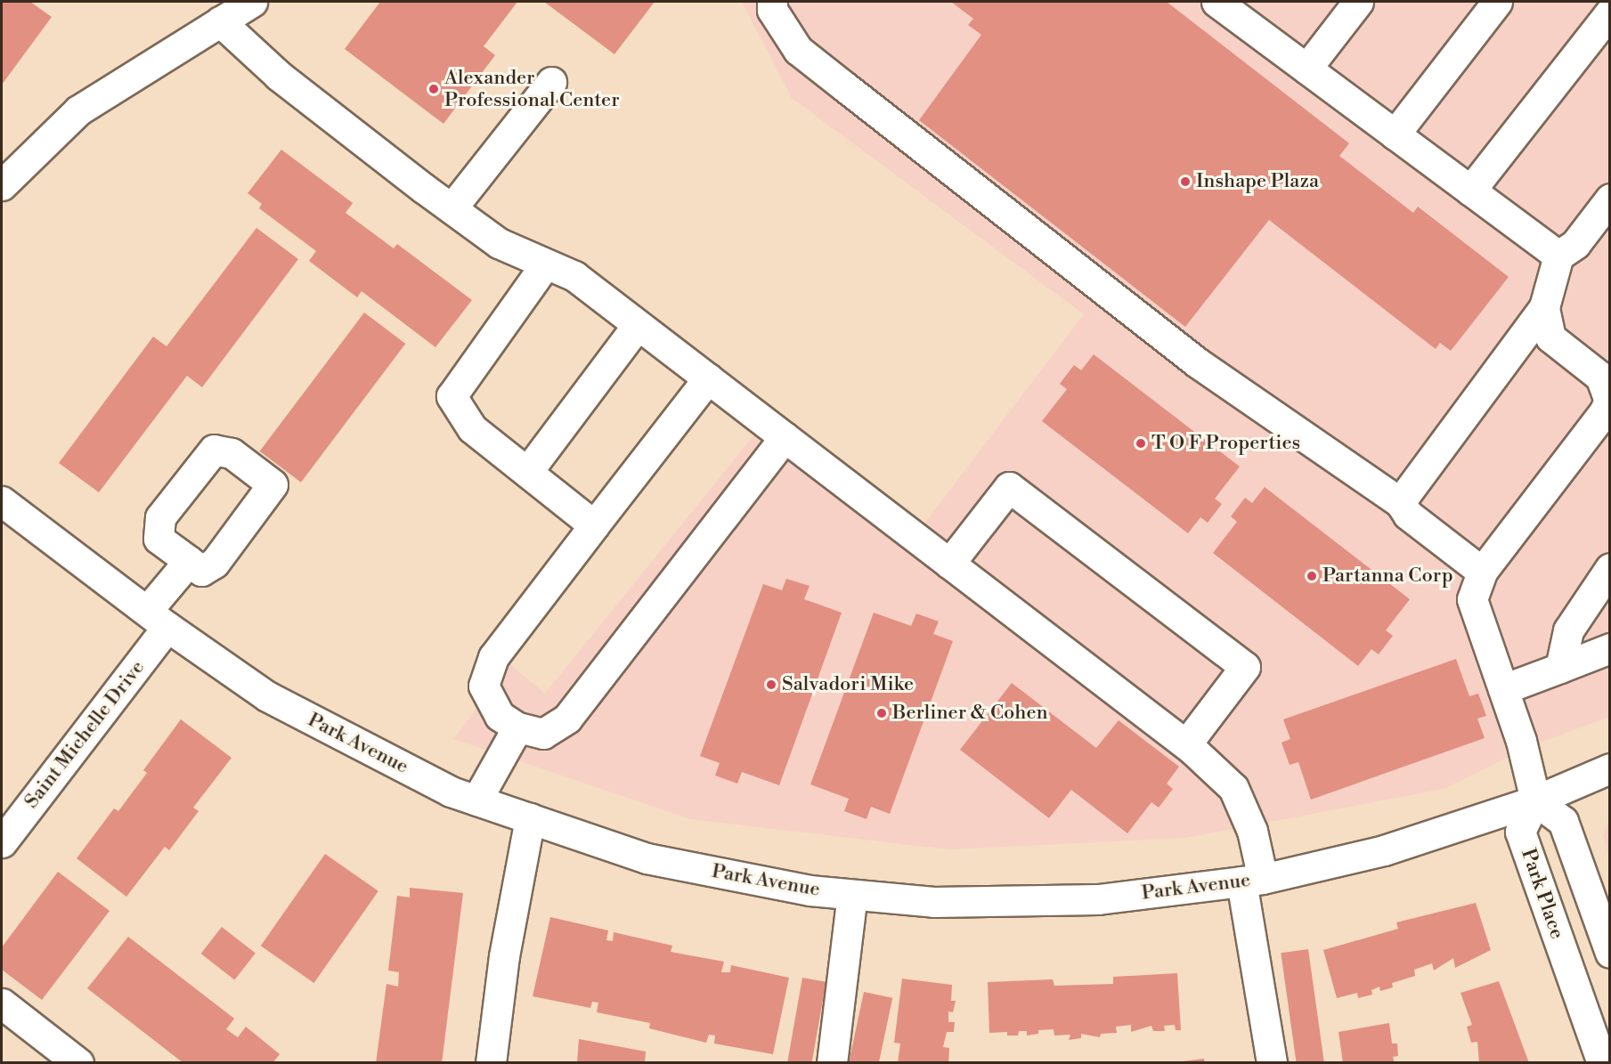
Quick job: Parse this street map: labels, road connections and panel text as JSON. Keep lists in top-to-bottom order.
{
  "streets": {
    "street": ["Saint Michelle Drive", "Park Avenue", "Park Place"]
  },
  "crossings": [
    ["Saint Michelle Drive", "Park Avenue"],
    ["Park Avenue", "Park Place"]
  ],
  "places": [
    "Alexander Professional Center",
    "Inshape Plaza",
    "T O F Properties",
    "Partanna Corp",
    "Salvadori Mike",
    "Berliner & Cohen"
  ]
}
